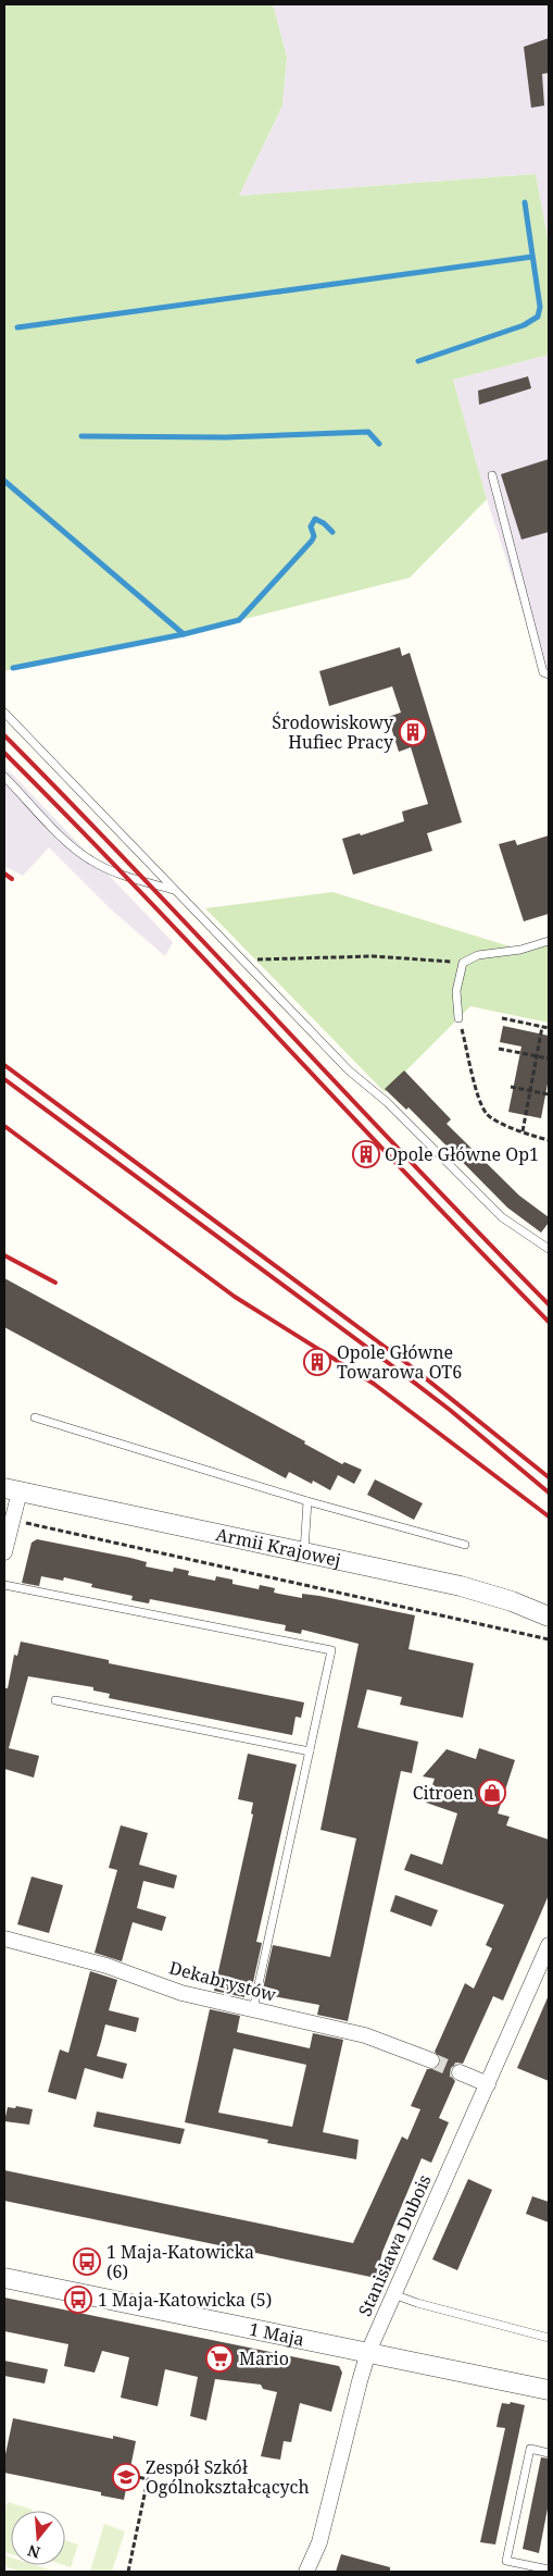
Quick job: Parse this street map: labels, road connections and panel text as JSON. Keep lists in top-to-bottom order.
{
  "streets": {
    "street": [
      "Armii Krajowej",
      "Dekabrystów",
      "Stanisława Dubois",
      "1 Maja"
    ]
  },
  "crossings": [
    ["Stanisława Dubois", "1 Maja"]
  ],
  "places": {
    "building": ["Środowiskowy Hufiec Pracy", "Opole Główne Op1", "Opole Główne Towarowa OT6"],
    "shop": ["Citroen"],
    "bus stop": ["1 Maja-Katowicka (6)", "1 Maja-Katowicka (5)"],
    "supermarket": ["Mario"],
    "school or university": ["Zespół Szkół Ogólnokształcących"]
  },
  "north": "bottom"
}
